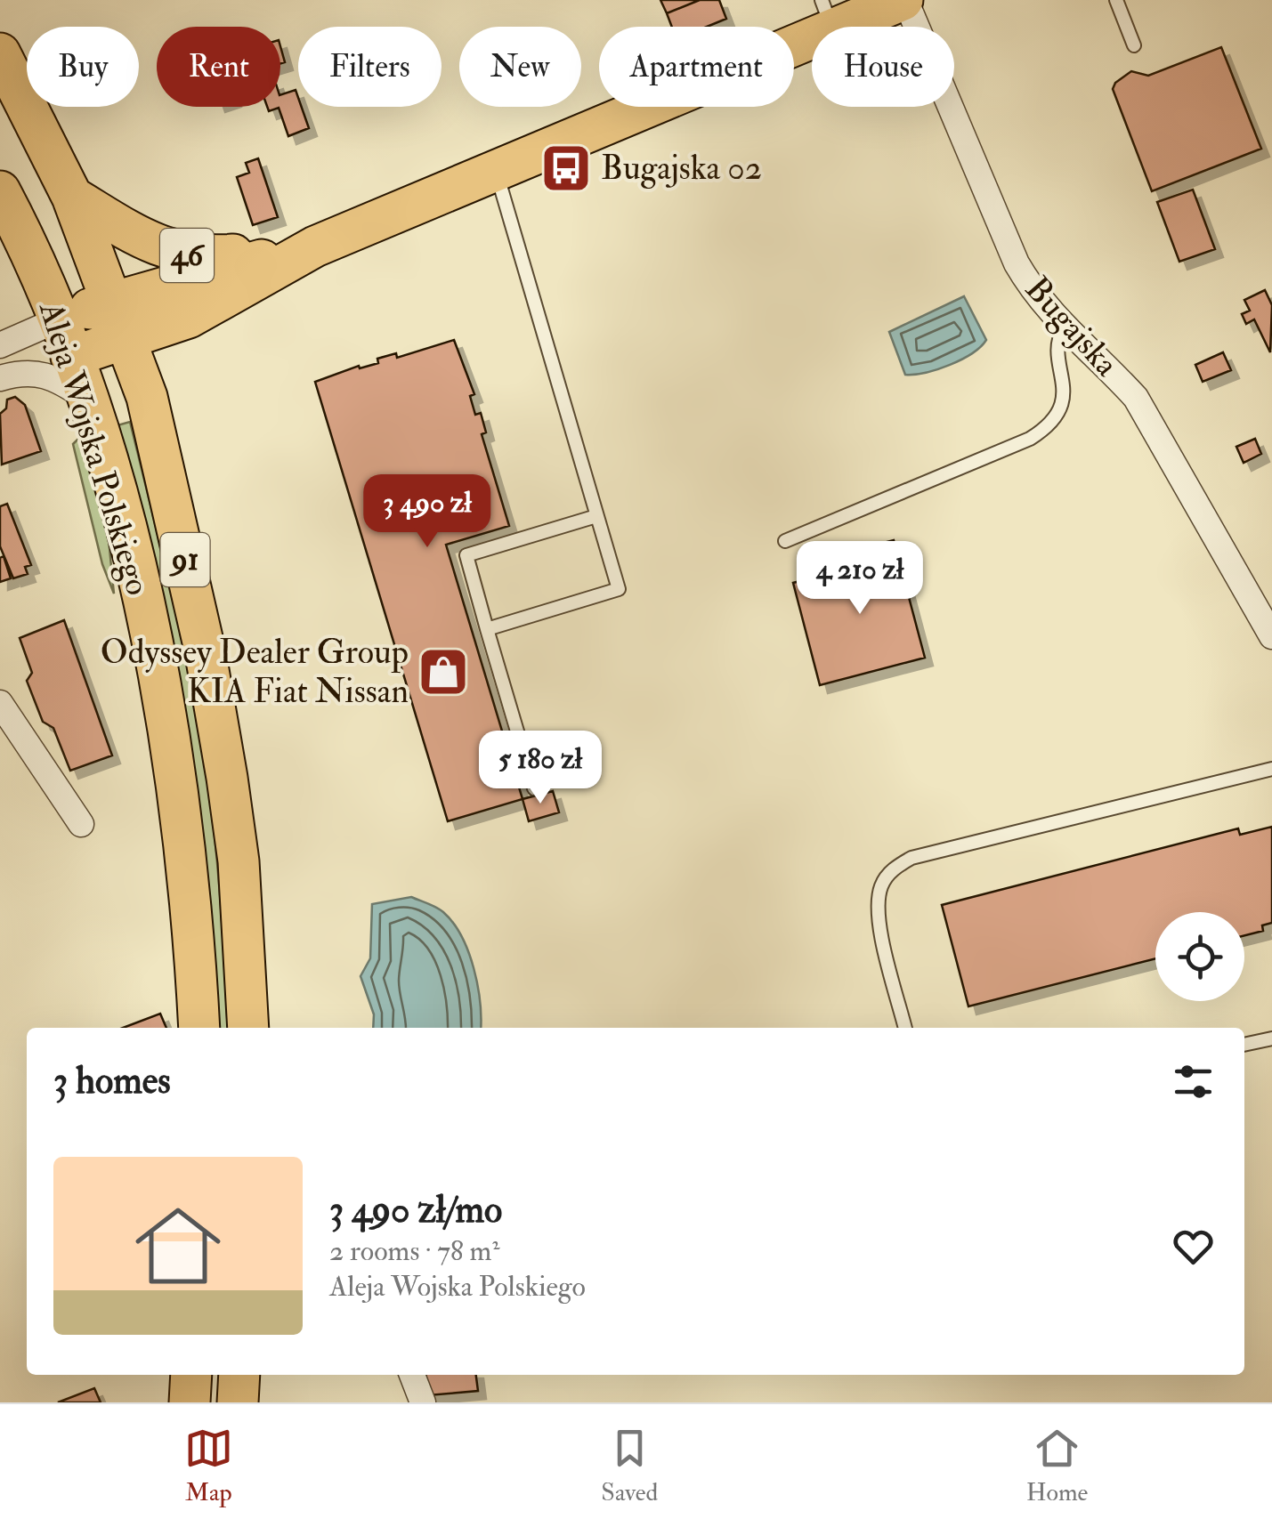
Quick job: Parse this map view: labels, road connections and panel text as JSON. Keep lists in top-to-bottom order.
{
  "streets": {
    "main road": [
      "46",
      "Bugajska",
      "Aleja Wojska Polskiego",
      "91"
    ]
  },
  "crossings": [
    ["46", "Bugajska"],
    ["46", "Aleja Wojska Polskiego"],
    ["Bugajska", "Aleja Wojska Polskiego"]
  ],
  "places": {
    "bus stop": ["Bugajska 02"],
    "shop": ["Odyssey Dealer Group KIA Fiat Nissan"]
  },
  "page": {
    "chip": [
      "Buy",
      "Rent",
      "Filters",
      "New",
      "Apartment",
      "House"
    ],
    "price": ["3 490 zł", "4 210 zł", "5 180 zł"],
    "heading": "3 homes",
    "list": [
      {
        "name": "3 490 zł/mo",
        "note": "2 rooms · 78 m² · Aleja Wojska Polskiego"
      }
    ],
    "tabs": ["Map", "Saved", "Home"]
  }
}
